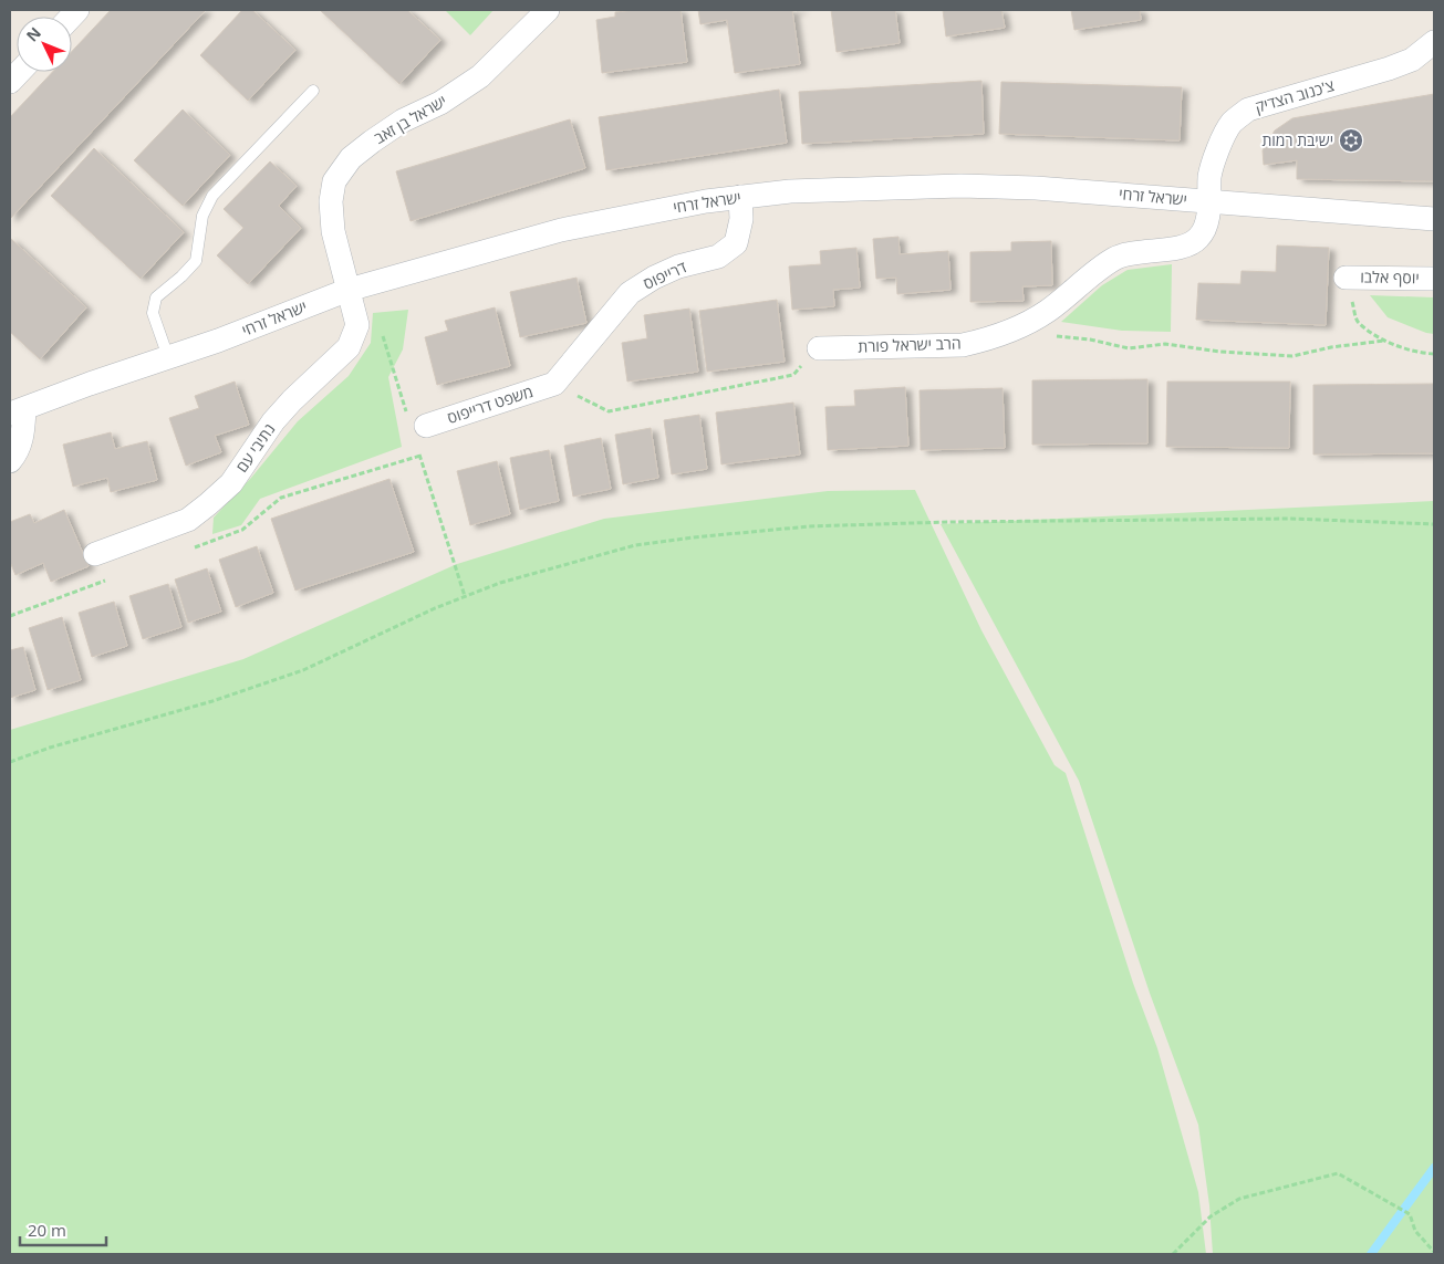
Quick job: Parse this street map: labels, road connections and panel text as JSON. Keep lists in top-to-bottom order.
{
  "streets": {
    "street": [
      "צ'כנוב הצדיק",
      "ישראל בן זאב",
      "ישראל זרחי",
      "דרייפוס",
      "יוסף אלבו",
      "הרב ישראל פורת",
      "משפט דרייפוס",
      "נתיבי עם"
    ]
  },
  "crossings": [
    ["צ'כנוב הצדיק", "ישראל זרחי"],
    ["צ'כנוב הצדיק", "הרב ישראל פורת"],
    ["ישראל בן זאב", "ישראל זרחי"],
    ["ישראל בן זאב", "נתיבי עם"],
    ["ישראל זרחי", "דרייפוס"],
    ["ישראל זרחי", "הרב ישראל פורת"],
    ["ישראל זרחי", "נתיבי עם"],
    ["דרייפוס", "משפט דרייפוס"]
  ],
  "places": {
    "synagogue": ["ישיבת רמות"]
  },
  "scale_bar": "20 m",
  "north": "top left"
}
